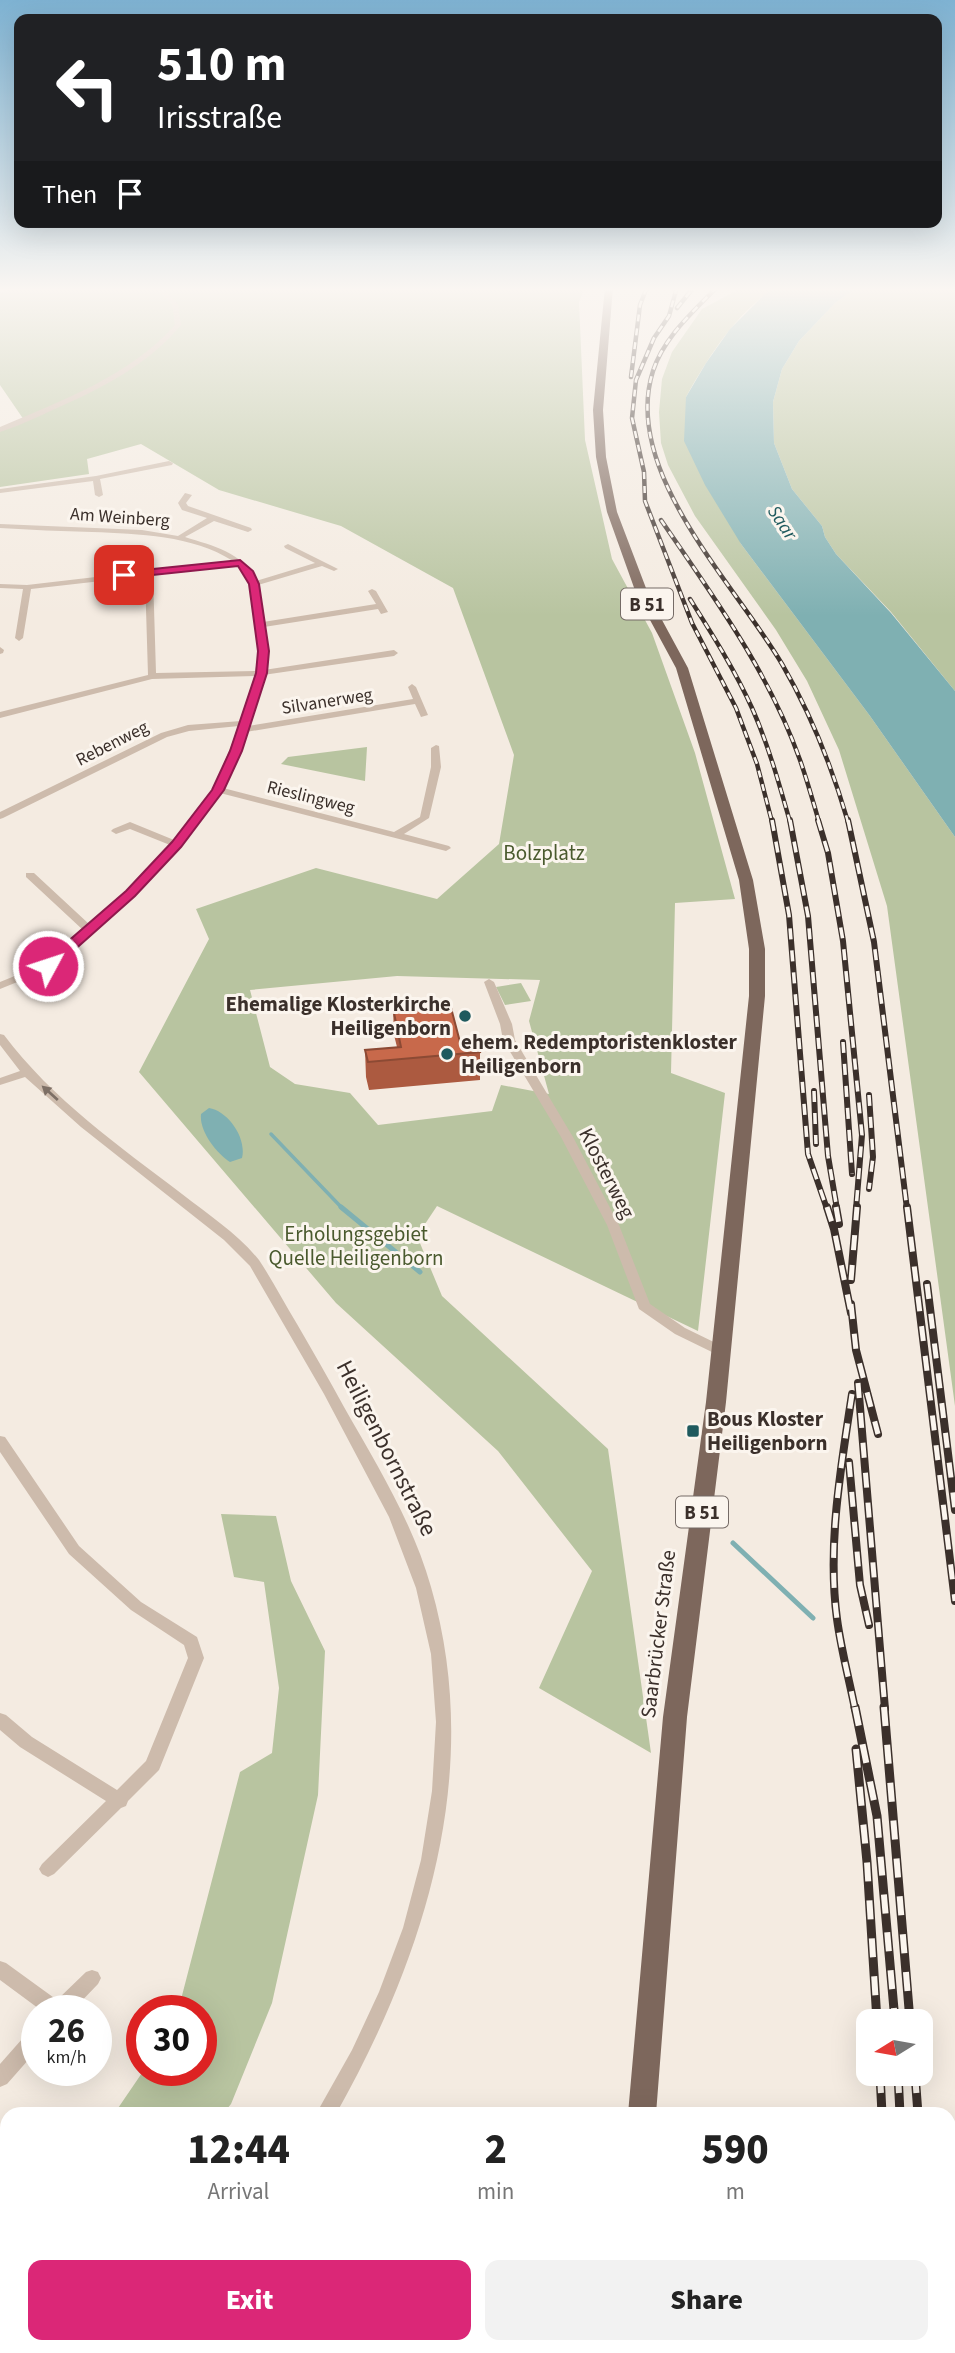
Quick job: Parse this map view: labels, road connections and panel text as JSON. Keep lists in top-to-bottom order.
{
  "streets": {
    "main road": ["B 51", "Saarbrücker Straße"],
    "street": [
      "Am Weinberg",
      "Silvanerweg",
      "Rebenweg",
      "Rieslingweg",
      "Klosterweg",
      "Heiligenbornstraße"
    ]
  },
  "crossings": [
    ["Am Weinberg", "Silvanerweg"],
    ["Am Weinberg", "Rebenweg"],
    ["Am Weinberg", "Rieslingweg"],
    ["Silvanerweg", "Rebenweg"],
    ["Klosterweg", "Saarbrücker Straße"]
  ],
  "one_way": ["Heiligenbornstraße"],
  "water": ["Saar"],
  "parks": ["Bolzplatz", "Erholungsgebiet Quelle Heiligenborn"],
  "places": {
    "other": ["Ehemalige Klosterkirche Heiligenborn", "ehem. Redemptoristenkloster Heiligenborn"],
    "transit": ["Bous Kloster Heiligenborn"]
  },
  "north": "left",
  "page": {
    "turn": ["510 m", "Irisstraße"],
    "then": "Then",
    "speed": "26 km/h",
    "limit": "30",
    "eta": [
      "12:44",
      "Arrival",
      "2",
      "min",
      "590",
      "m"
    ],
    "buttons": ["Exit", "Share"]
  }
}
